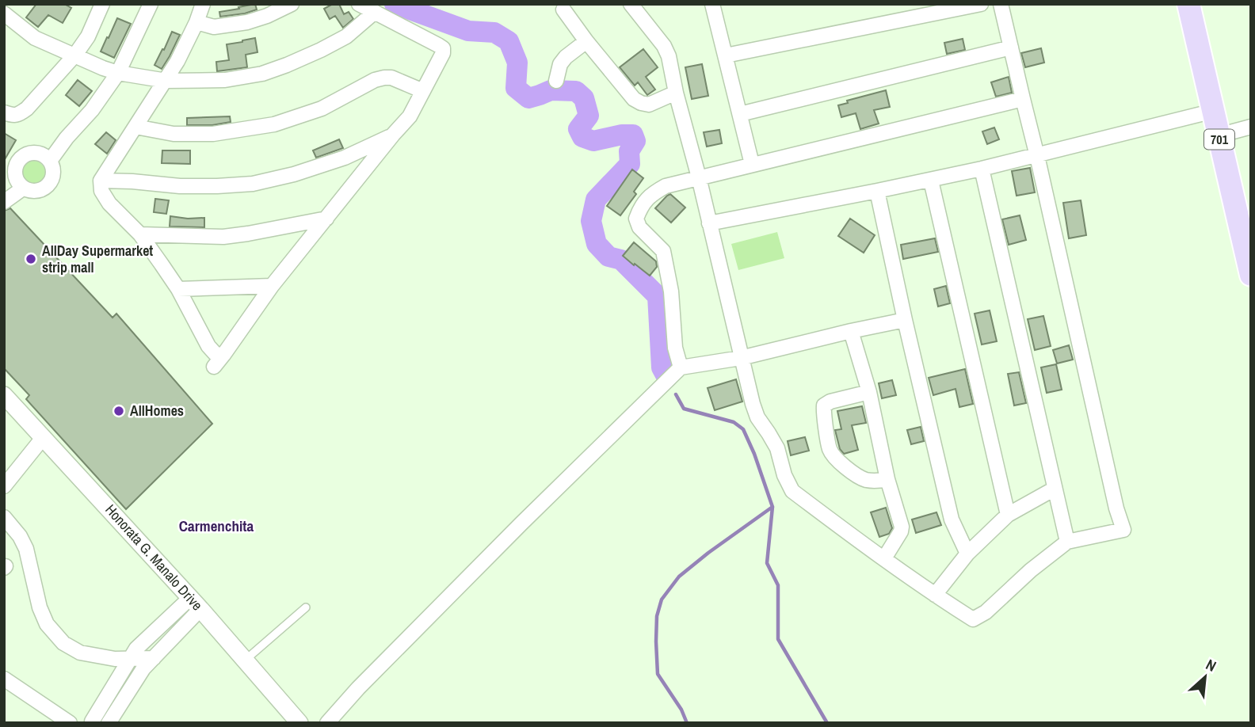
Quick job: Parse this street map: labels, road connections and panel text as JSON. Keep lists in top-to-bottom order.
{
  "streets": {
    "main road": ["701"],
    "street": ["Honorata G. Manalo Drive"]
  },
  "districts": ["Carmenchita"],
  "places": ["AllDay Supermarket strip mall", "AllHomes"],
  "north": "top right"
}
